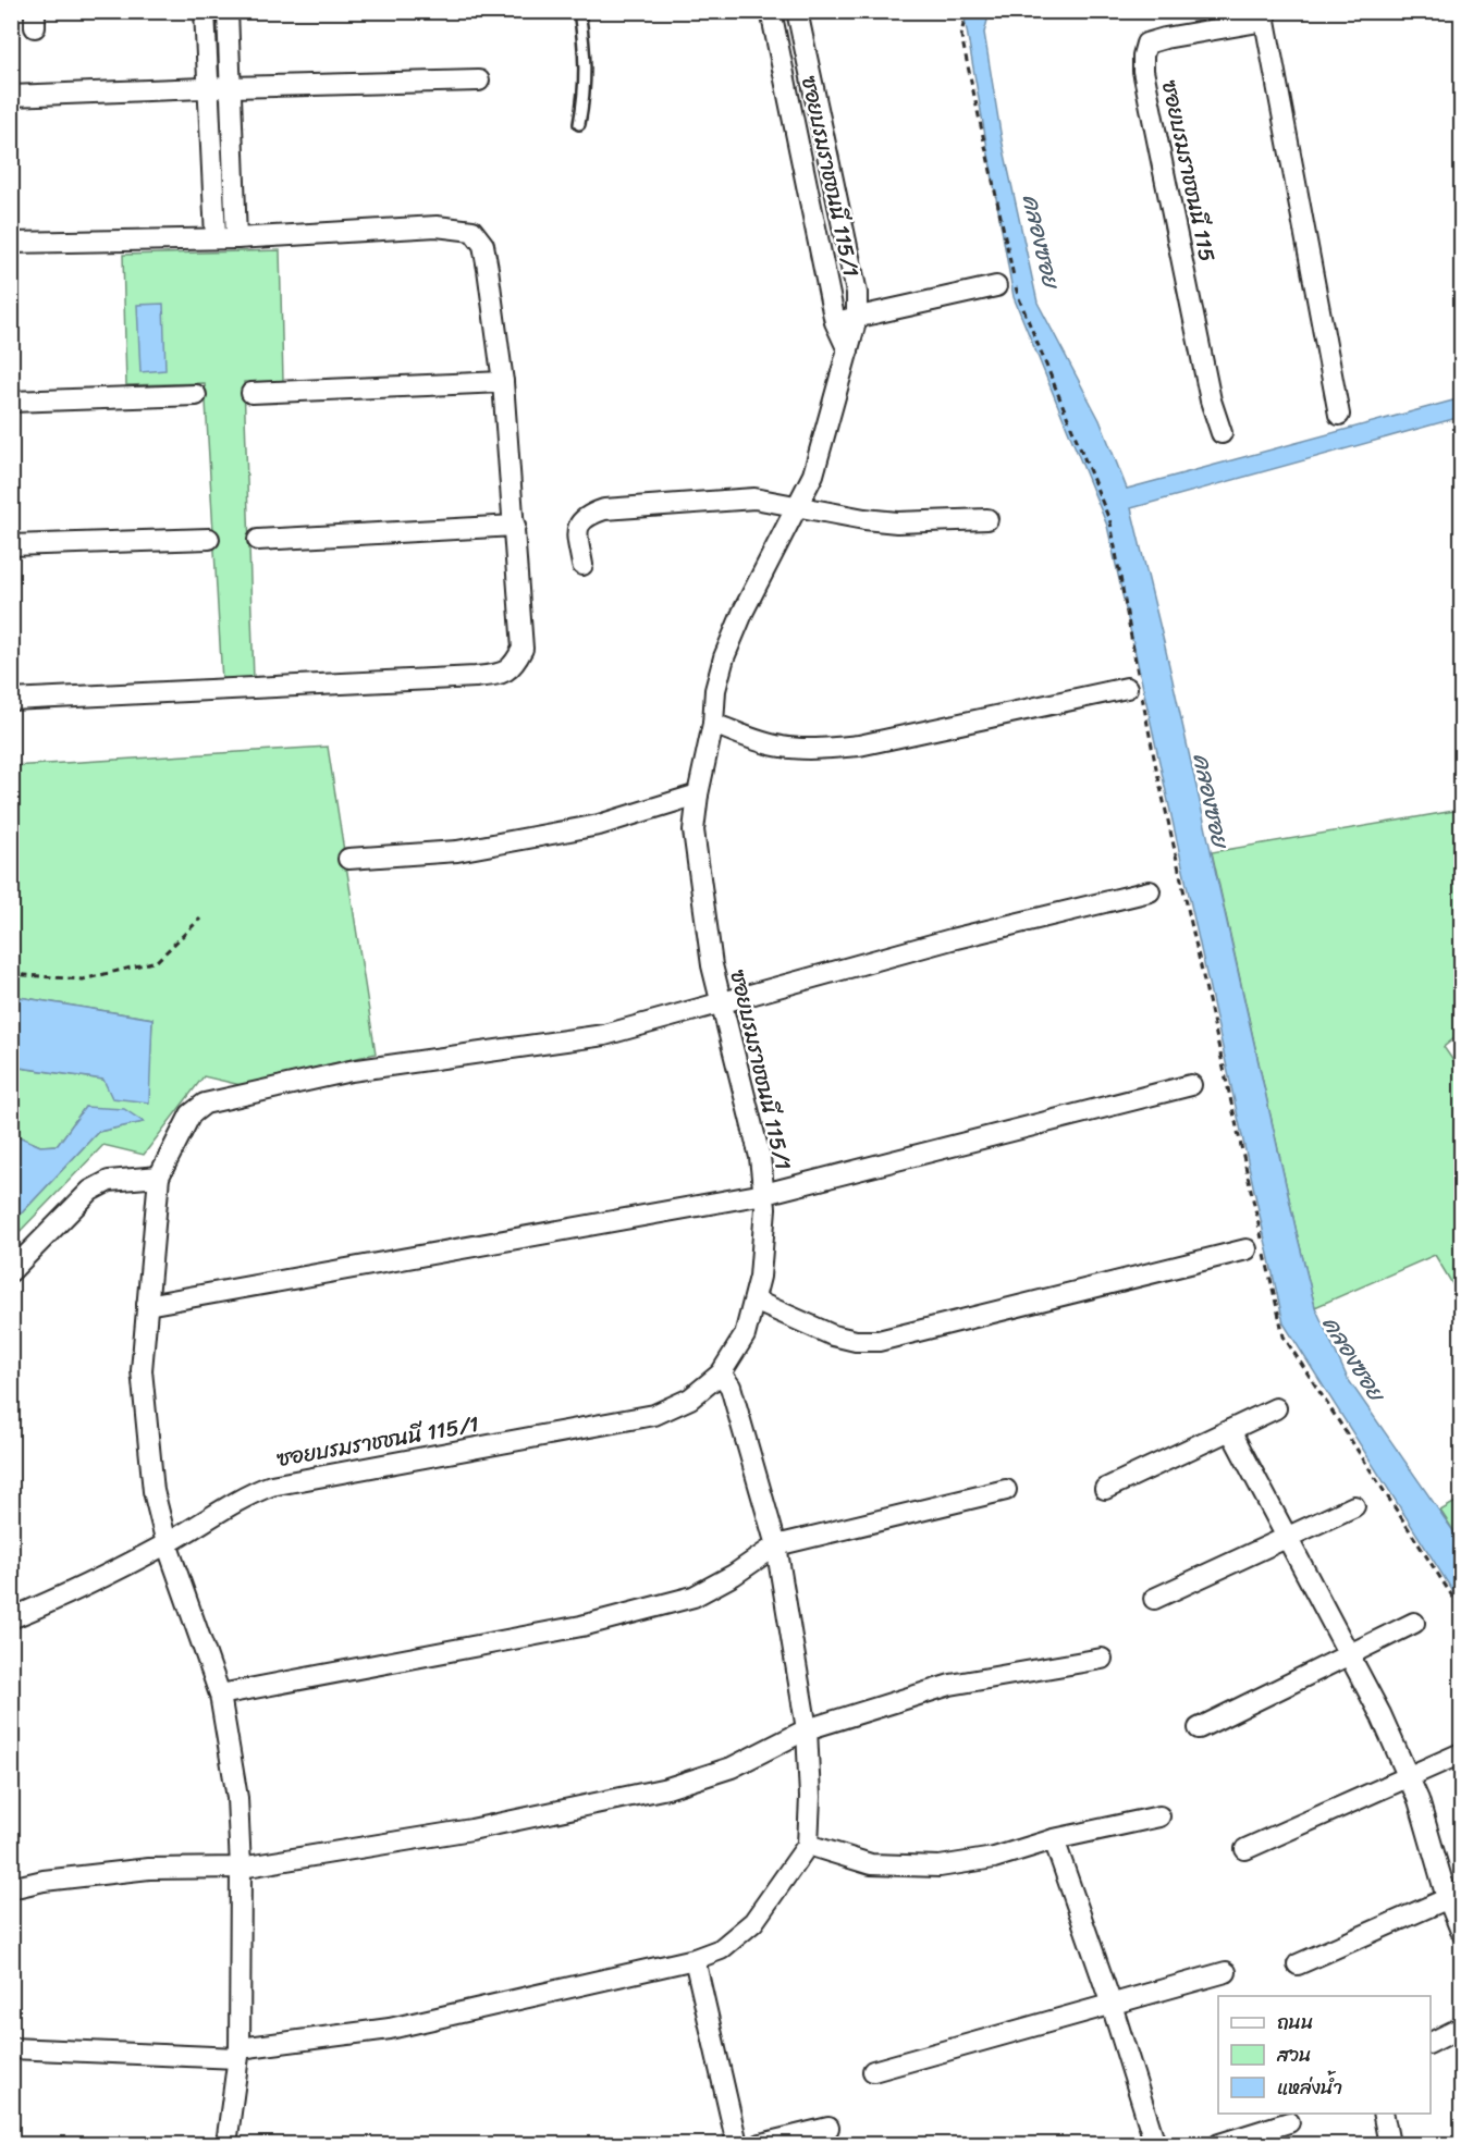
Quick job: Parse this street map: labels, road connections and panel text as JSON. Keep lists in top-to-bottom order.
{
  "streets": {
    "street": ["ซอยบรมราชชนนี 115", "ซอยบรมราชชนนี 115/1"]
  },
  "water": ["คลองซอย"],
  "legend": ["ถนน", "สวน", "แหล่งน้ำ"]
}
